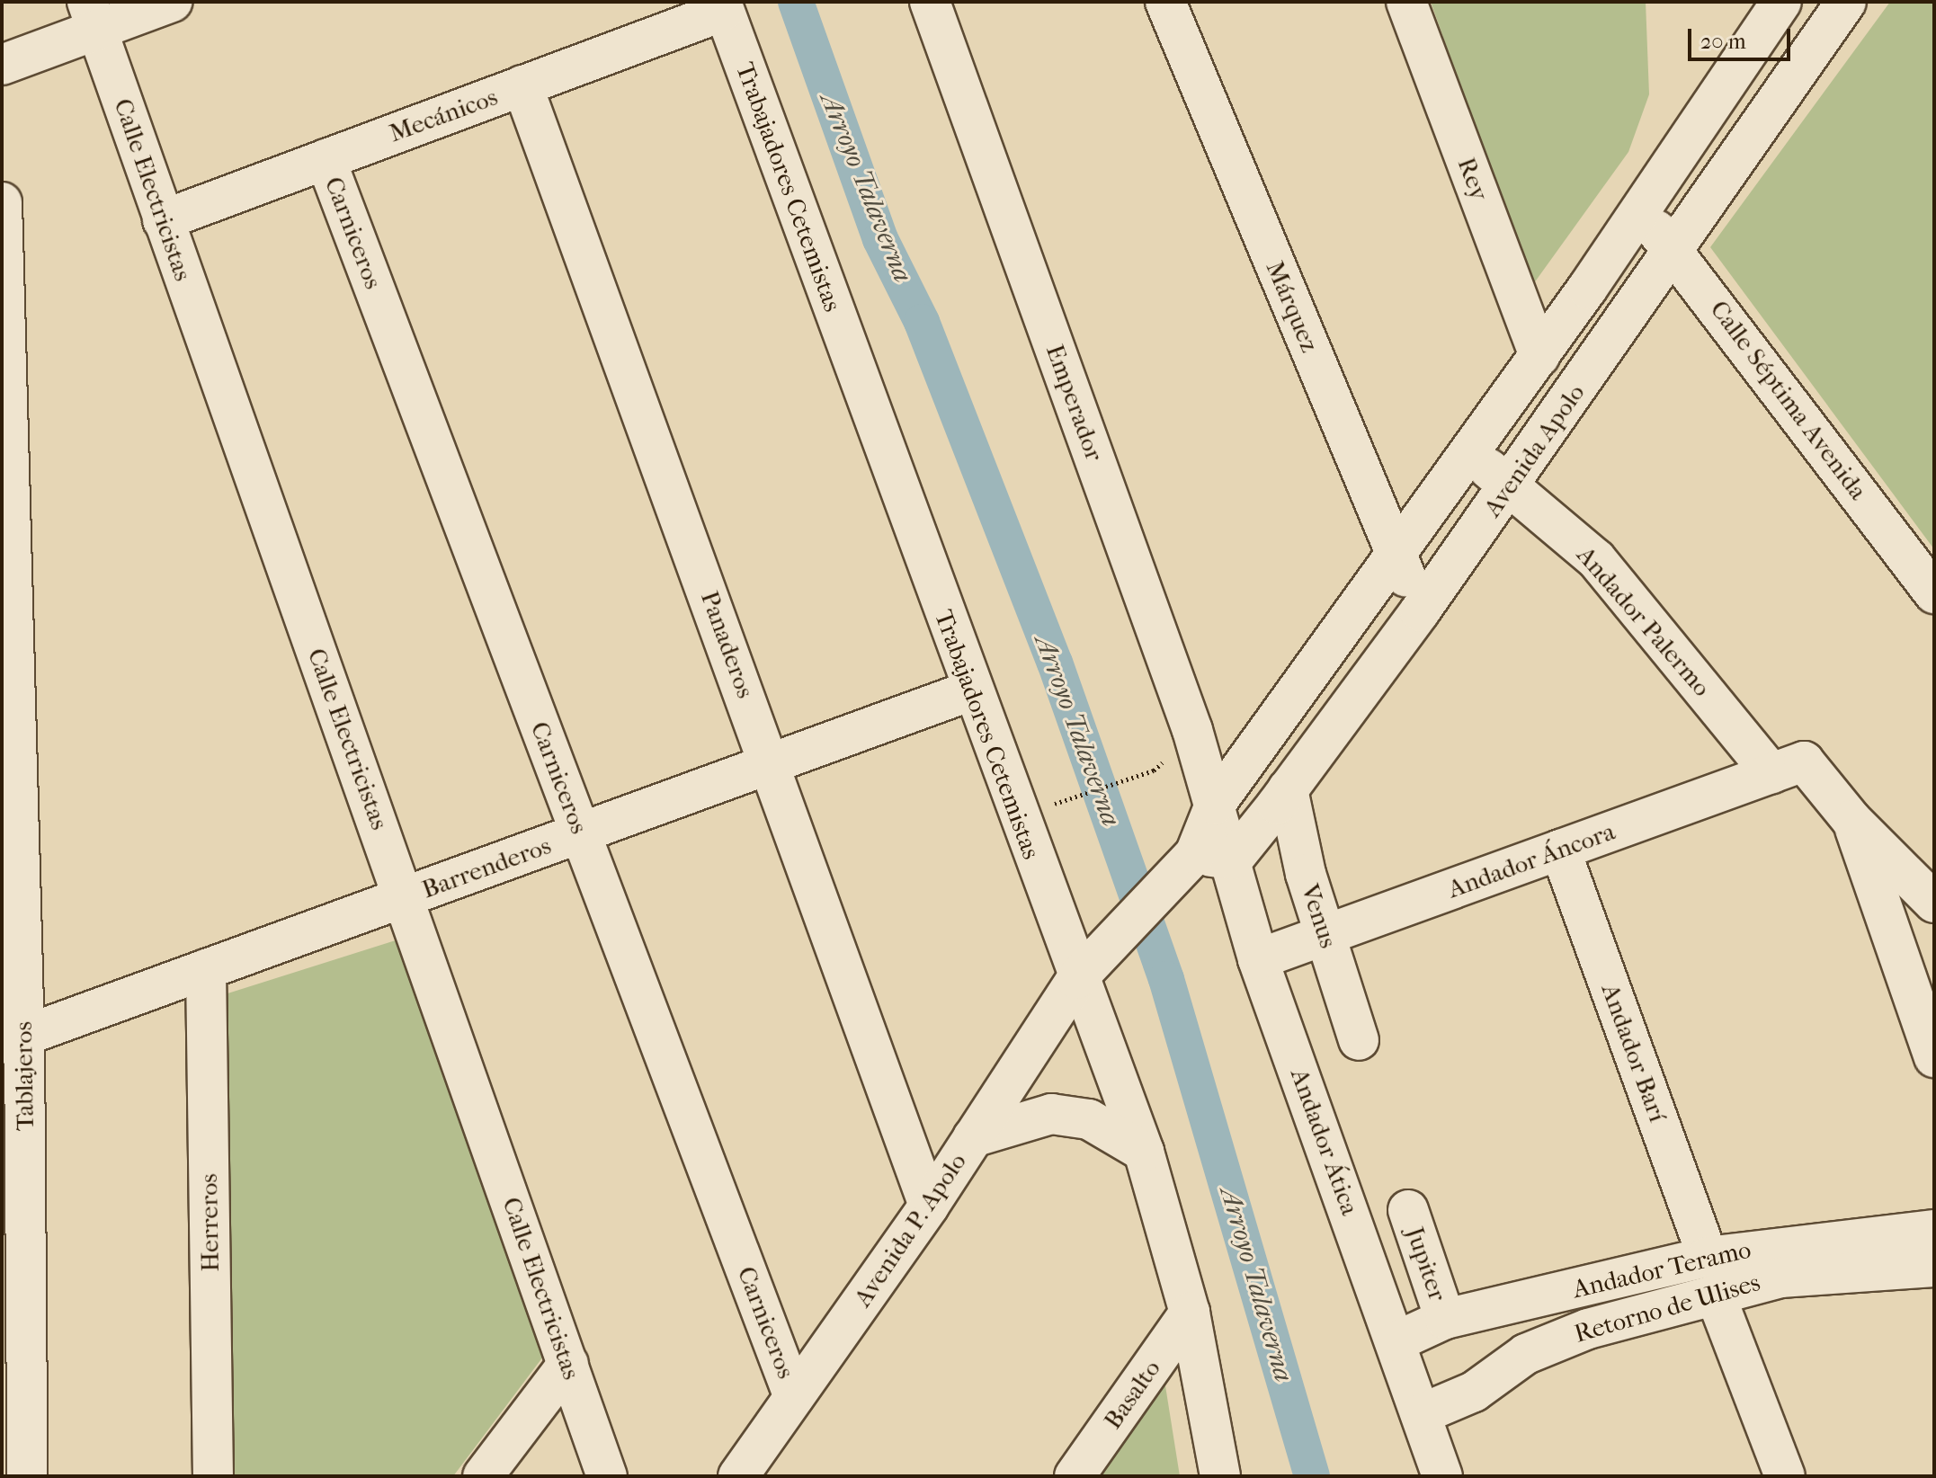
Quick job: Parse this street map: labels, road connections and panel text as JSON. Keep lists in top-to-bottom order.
{
  "streets": {
    "street": [
      "Mecánicos",
      "Rey",
      "Trabajadores Cetemistas",
      "Calle Electricistas",
      "Carniceros",
      "Márquez",
      "Calle Séptima Avenida",
      "Emperador",
      "Avenida Apolo",
      "Andador Palermo",
      "Panaderos",
      "Andador Áncora",
      "Barrenderos",
      "Venus",
      "Andador Barí",
      "Tablajeros",
      "Andador Ática",
      "Herreros",
      "Avenida P. Apolo",
      "Jupiter",
      "Andador Teramo",
      "Retorno de Ulises",
      "Basalto"
    ]
  },
  "crossings": [
    ["Mecánicos", "Trabajadores Cetemistas"],
    ["Mecánicos", "Calle Electricistas"],
    ["Mecánicos", "Carniceros"],
    ["Mecánicos", "Panaderos"],
    ["Rey", "Avenida Apolo"],
    ["Trabajadores Cetemistas", "Avenida Apolo"],
    ["Trabajadores Cetemistas", "Barrenderos"],
    ["Trabajadores Cetemistas", "Avenida P. Apolo"],
    ["Trabajadores Cetemistas", "Basalto"],
    ["Calle Electricistas", "Barrenderos"],
    ["Carniceros", "Barrenderos"],
    ["Carniceros", "Avenida P. Apolo"],
    ["Márquez", "Avenida Apolo"],
    ["Calle Séptima Avenida", "Avenida Apolo"],
    ["Emperador", "Avenida Apolo"],
    ["Emperador", "Andador Ática"],
    ["Avenida Apolo", "Andador Palermo"],
    ["Avenida Apolo", "Venus"],
    ["Avenida Apolo", "Andador Ática"],
    ["Avenida Apolo", "Avenida P. Apolo"],
    ["Andador Palermo", "Andador Áncora"],
    ["Panaderos", "Barrenderos"],
    ["Panaderos", "Avenida P. Apolo"],
    ["Andador Áncora", "Venus"],
    ["Andador Áncora", "Andador Barí"],
    ["Andador Áncora", "Andador Ática"],
    ["Barrenderos", "Tablajeros"],
    ["Barrenderos", "Herreros"],
    ["Andador Barí", "Andador Teramo"],
    ["Andador Barí", "Retorno de Ulises"],
    ["Andador Ática", "Andador Teramo"],
    ["Andador Ática", "Retorno de Ulises"],
    ["Jupiter", "Andador Teramo"],
    ["Andador Teramo", "Retorno de Ulises"]
  ],
  "water": ["Arroyo Talaverna"],
  "scale_bar": "20 m"
}
